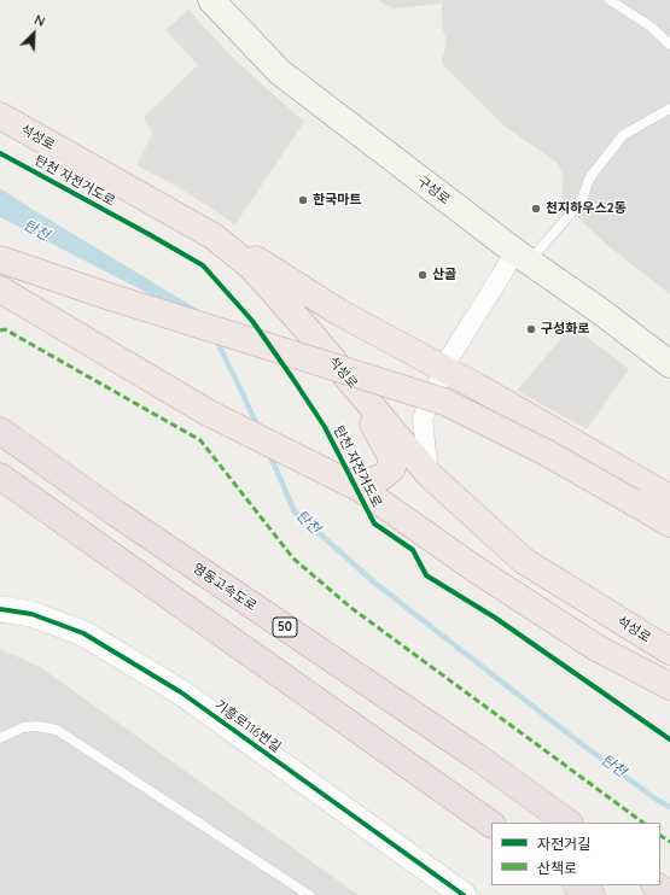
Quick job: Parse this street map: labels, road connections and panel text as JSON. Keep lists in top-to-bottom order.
{
  "streets": {
    "highway": ["석성로", "영동고속도로", "50"],
    "main road": ["구성로"],
    "street": ["기흥로116번길"],
    "cycle path": ["탄천 자전거도로"]
  },
  "water": ["탄천"],
  "places": [
    "한국마트",
    "천지하우스2동",
    "산골",
    "구성화로"
  ],
  "legend": ["자전거길", "산책로"],
  "north": "top right"
}
